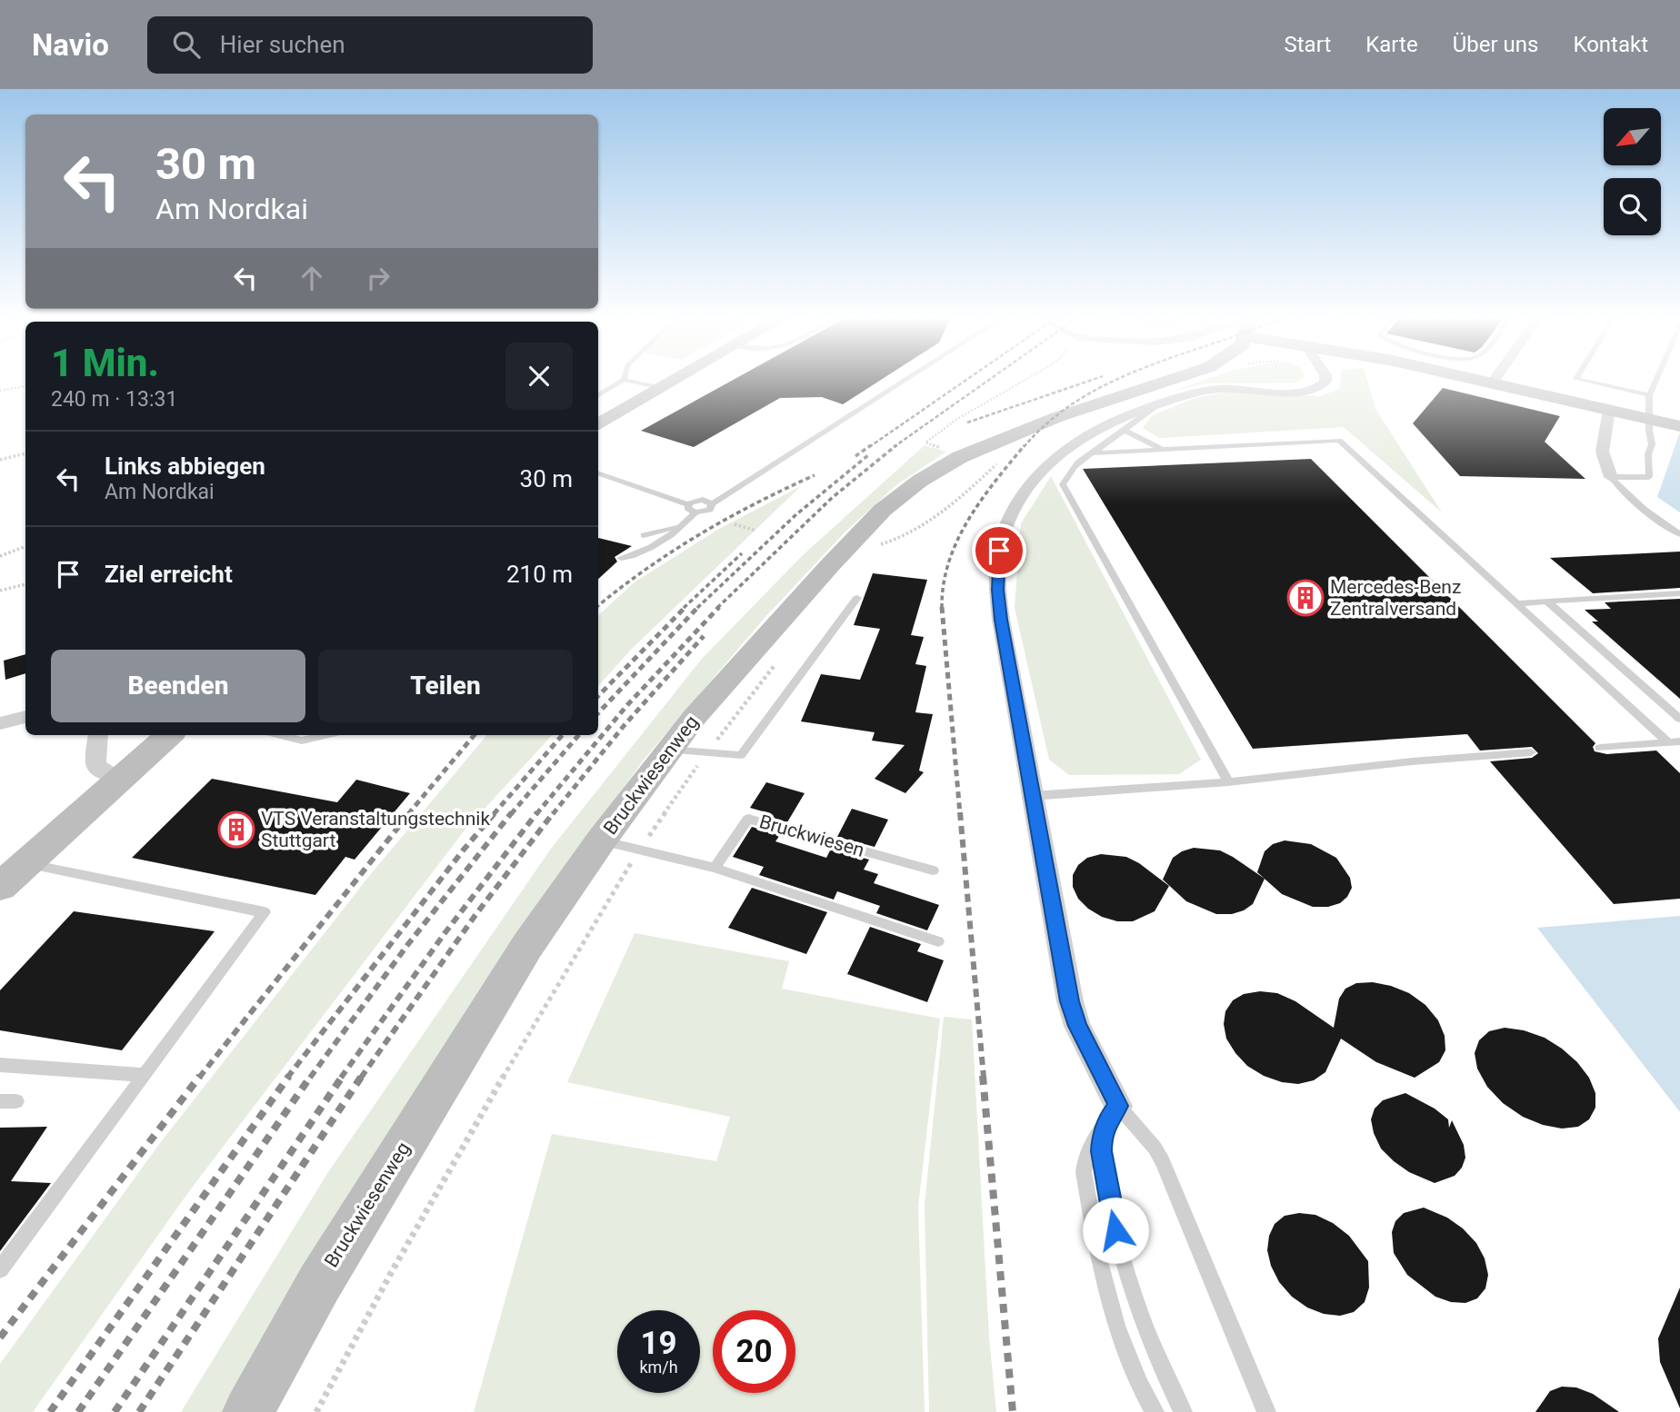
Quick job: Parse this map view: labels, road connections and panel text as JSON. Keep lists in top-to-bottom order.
{
  "streets": {
    "main road": ["Bruckwiesenweg"],
    "lane": ["Bruckwiesen"]
  },
  "places": {
    "building": ["Mercedes-Benz Zentralversand", "VTS Veranstaltungstechnik Stuttgart"]
  },
  "north": "bottom left",
  "page": {
    "header": "Navio",
    "search": "Hier suchen",
    "nav": [
      "Start",
      "Karte",
      "Über uns",
      "Kontakt"
    ],
    "turn": ["30 m", "Am Nordkai"],
    "heading": ["1 Min.", "240 m · 13:31"],
    "list": [
      {
        "name": "Links abbiegen",
        "note": "Am Nordkai",
        "value": "30 m"
      },
      {
        "name": "Ziel erreicht",
        "value": "210 m"
      }
    ],
    "buttons": ["Beenden", "Teilen"],
    "speed": "19 km/h",
    "limit": "20"
  }
}
